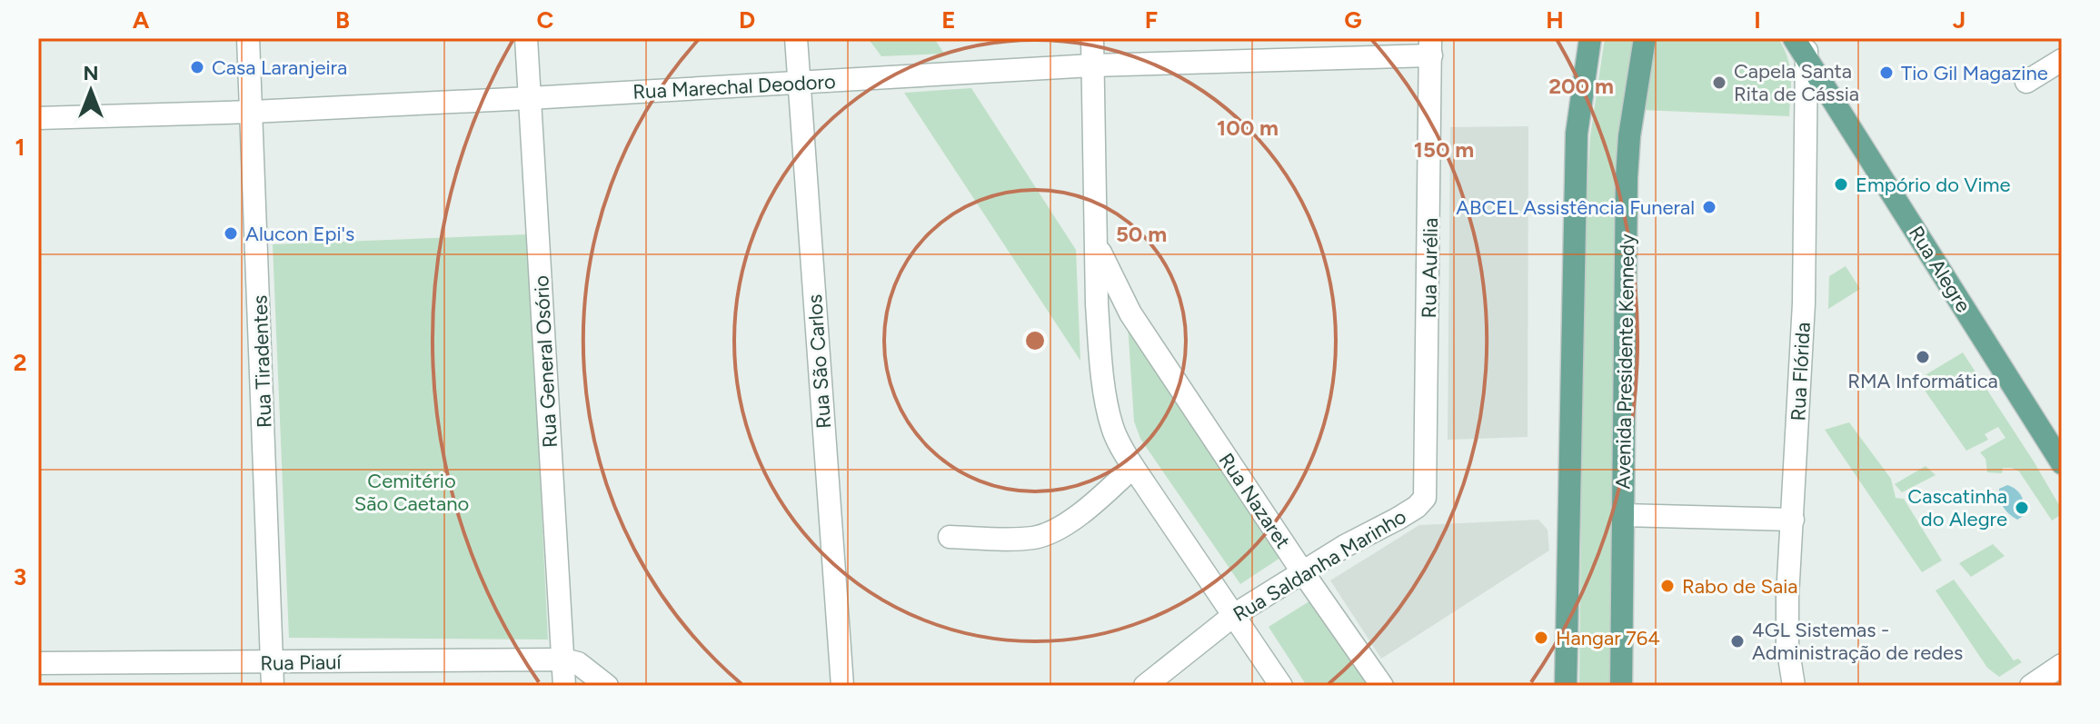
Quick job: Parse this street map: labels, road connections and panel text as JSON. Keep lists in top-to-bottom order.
{
  "streets": {
    "main road": ["Rua Alegre", "Avenida Presidente Kennedy"],
    "street": [
      "Rua Marechal Deodoro",
      "Rua Aurélia",
      "Rua Tiradentes",
      "Rua General Osório",
      "Rua São Carlos",
      "Rua Flórida",
      "Rua Nazaret",
      "Rua Saldanha Marinho",
      "Rua Piauí"
    ]
  },
  "crossings": [
    ["Rua Marechal Deodoro", "Rua Aurélia"],
    ["Rua Marechal Deodoro", "Rua Tiradentes"],
    ["Rua Marechal Deodoro", "Rua General Osório"],
    ["Rua Marechal Deodoro", "Rua São Carlos"],
    ["Rua Aurélia", "Rua Saldanha Marinho"],
    ["Rua Alegre", "Rua Flórida"],
    ["Rua Tiradentes", "Rua Piauí"],
    ["Rua General Osório", "Rua Piauí"],
    ["Rua Nazaret", "Rua Saldanha Marinho"]
  ],
  "parks": ["Cemitério São Caetano"],
  "places": [
    "Casa Laranjeira",
    "Tio Gil Magazine",
    "Capela Santa Rita de Cássia",
    "Empório do Vime",
    "ABCEL Assistência Funeral",
    "Alucon Epi's",
    "RMA Informática",
    "Cascatinha do Alegre",
    "Rabo de Saia",
    "Hangar 764",
    "4GL Sistemas - Administração de redes"
  ],
  "north": "top",
  "grid": {
    "columns": [
      "A",
      "B",
      "C",
      "D",
      "E",
      "F",
      "G",
      "H",
      "I",
      "J"
    ],
    "rows": ["1", "2", "3"]
  },
  "rings": [
    "200 m",
    "100 m",
    "150 m",
    "50 m"
  ]
}
